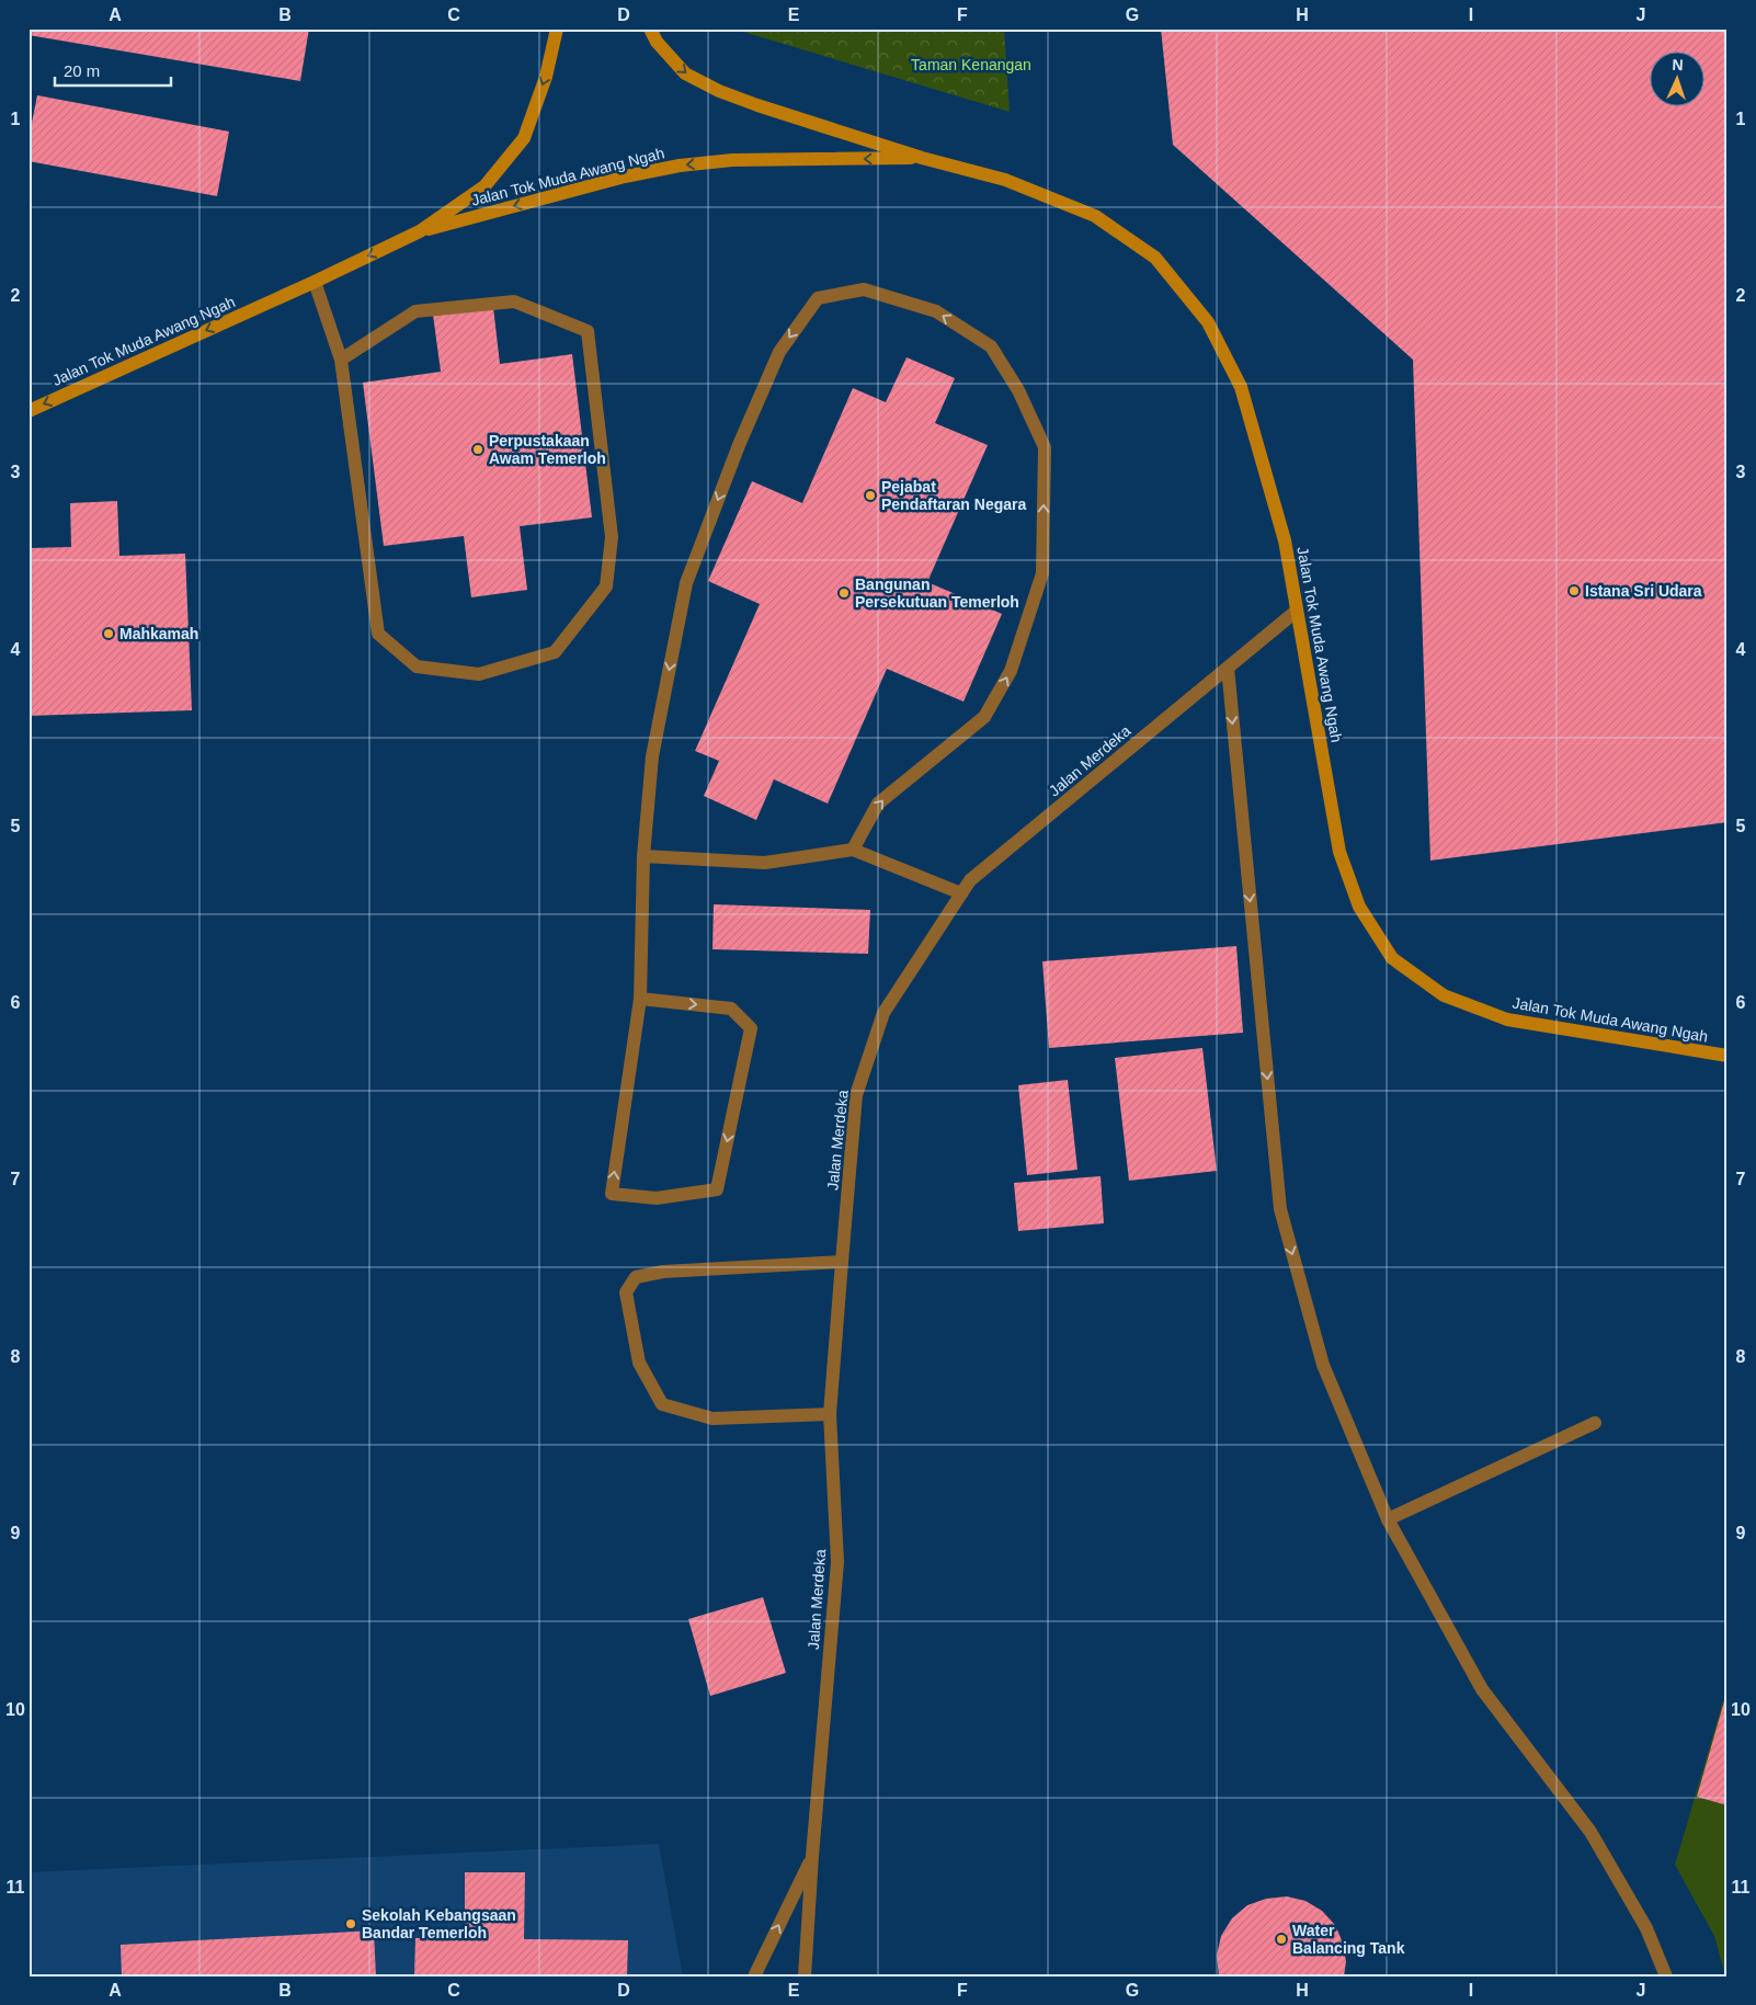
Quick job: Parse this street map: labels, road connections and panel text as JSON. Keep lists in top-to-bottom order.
{
  "streets": {
    "main road": ["Jalan Tok Muda Awang Ngah"],
    "street": ["Jalan Merdeka"]
  },
  "crossings": [
    ["Jalan Tok Muda Awang Ngah", "Jalan Merdeka"]
  ],
  "parks": ["Taman Kenangan"],
  "places": [
    "Perpustakaan Awam Temerloh",
    "Pejabat Pendaftaran Negara",
    "Istana Sri Udara",
    "Bangunan Persekutuan Temerloh",
    "Mahkamah",
    "Sekolah Kebangsaan Bandar Temerloh",
    "Water Balancing Tank"
  ],
  "scale_bar": "20 m",
  "north": "top",
  "grid": {
    "columns": [
      "A",
      "B",
      "C",
      "D",
      "E",
      "F",
      "G",
      "H",
      "I",
      "J"
    ],
    "rows": [
      "1",
      "2",
      "3",
      "4",
      "5",
      "6",
      "7",
      "8",
      "9",
      "10",
      "11"
    ]
  }
}
